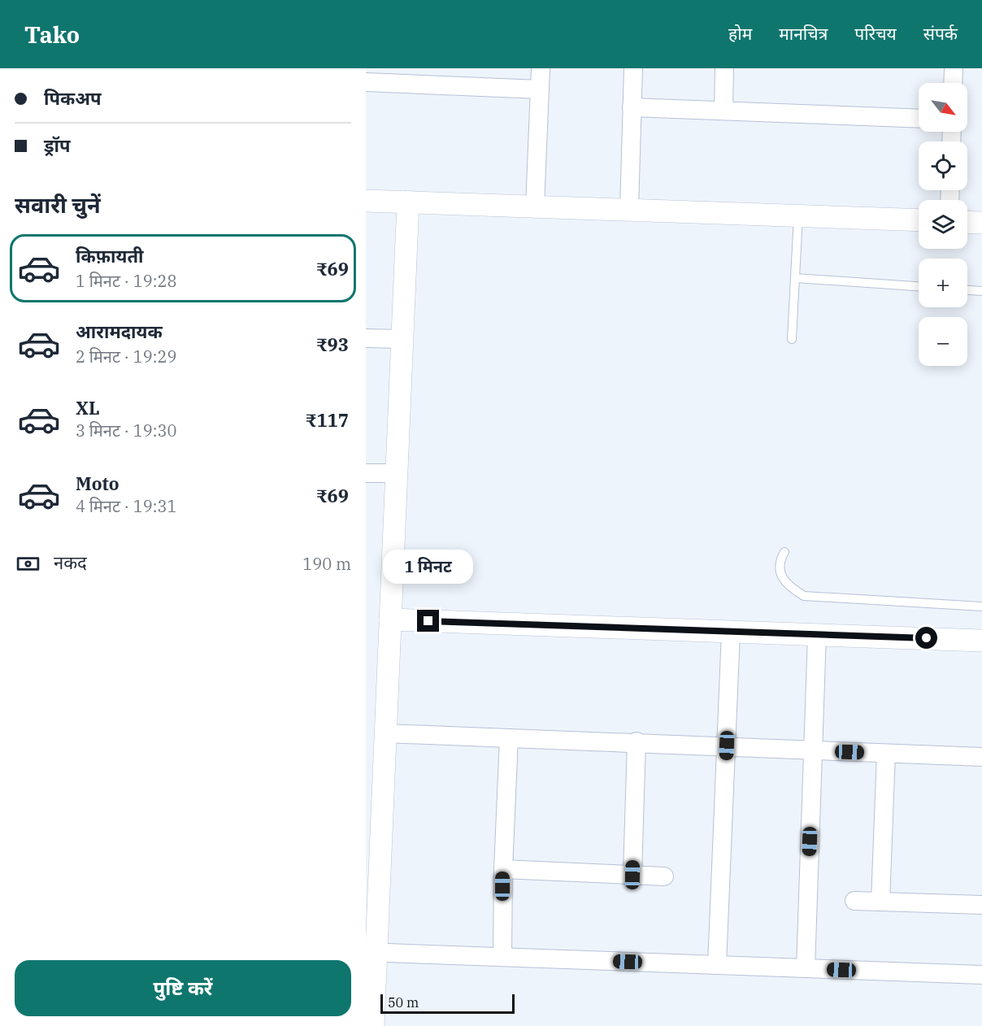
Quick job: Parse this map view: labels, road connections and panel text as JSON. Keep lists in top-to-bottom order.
{
  "scale_bar": "50 m",
  "north": "bottom right",
  "page": {
    "header": "Tako",
    "nav": [
      "होम",
      "मानचित्र",
      "परिचय",
      "संपर्क"
    ],
    "banner": ["पिकअप", "ड्रॉप"],
    "map_buttons": ["+", "−"],
    "heading": "सवारी चुनें",
    "list": [
      {
        "name": "किफ़ायती",
        "note": "1 मिनट · 19:28",
        "value": "₹69"
      },
      {
        "name": "आरामदायक",
        "note": "2 मिनट · 19:29",
        "value": "₹93"
      },
      {
        "name": "XL",
        "note": "3 मिनट · 19:30",
        "value": "₹117"
      },
      {
        "name": "Moto",
        "note": "4 मिनट · 19:31",
        "value": "₹69"
      }
    ],
    "pay": ["नकद", "190 m"],
    "bubble": "1 मिनट",
    "buttons": "पुष्टि करें",
    "scale": "50 m"
  }
}
